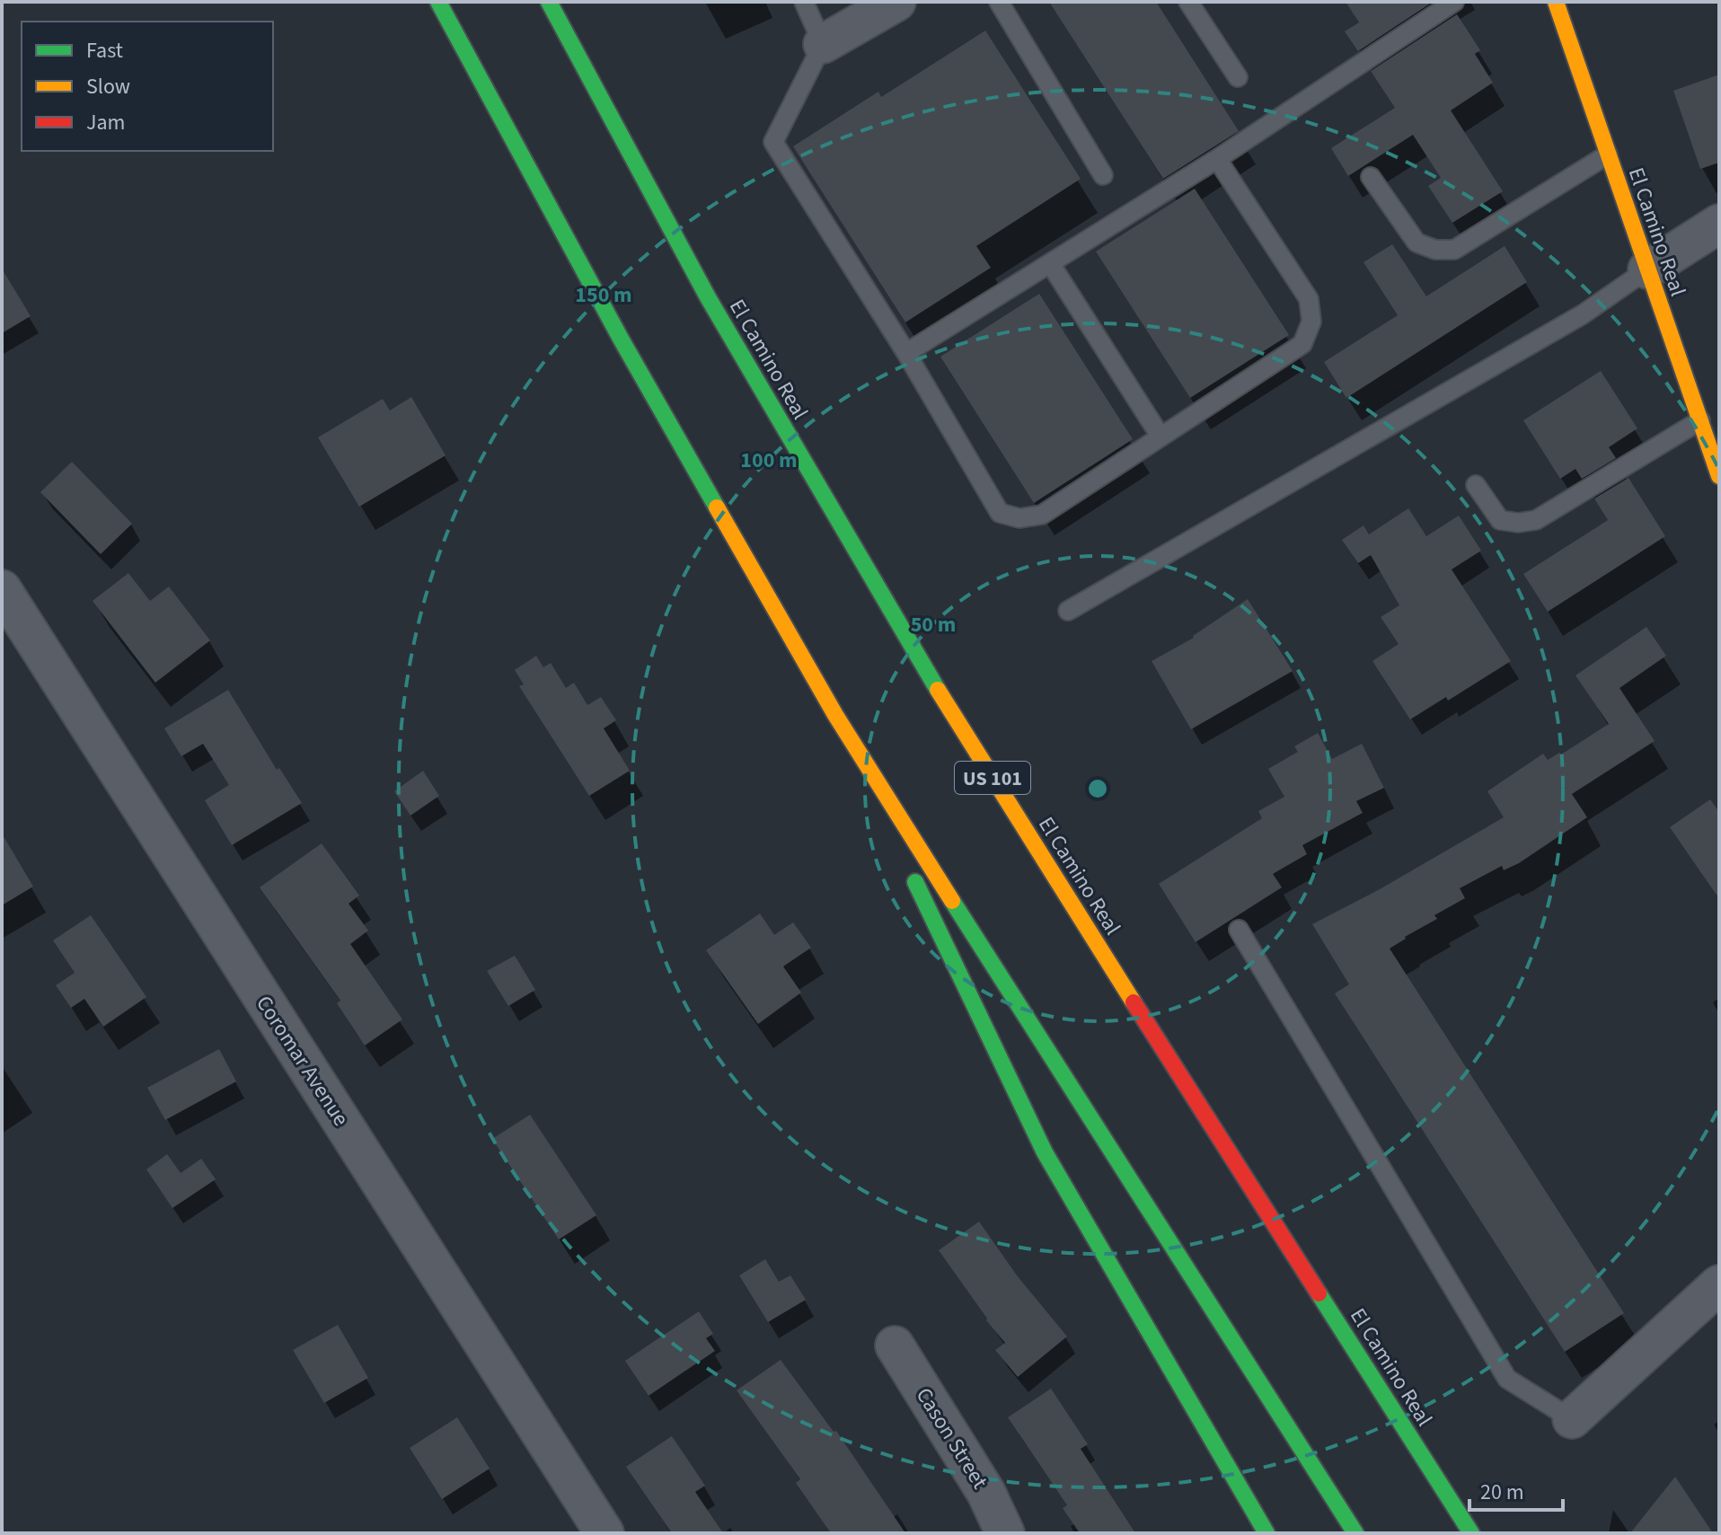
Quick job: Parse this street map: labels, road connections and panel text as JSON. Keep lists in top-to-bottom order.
{
  "streets": {
    "main road": ["El Camino Real", "US 101"],
    "street": ["Coromar Avenue", "Cason Street"]
  },
  "legend": ["Fast", "Slow", "Jam"],
  "scale_bar": "20 m",
  "rings": ["150 m", "100 m", "50 m"]
}
